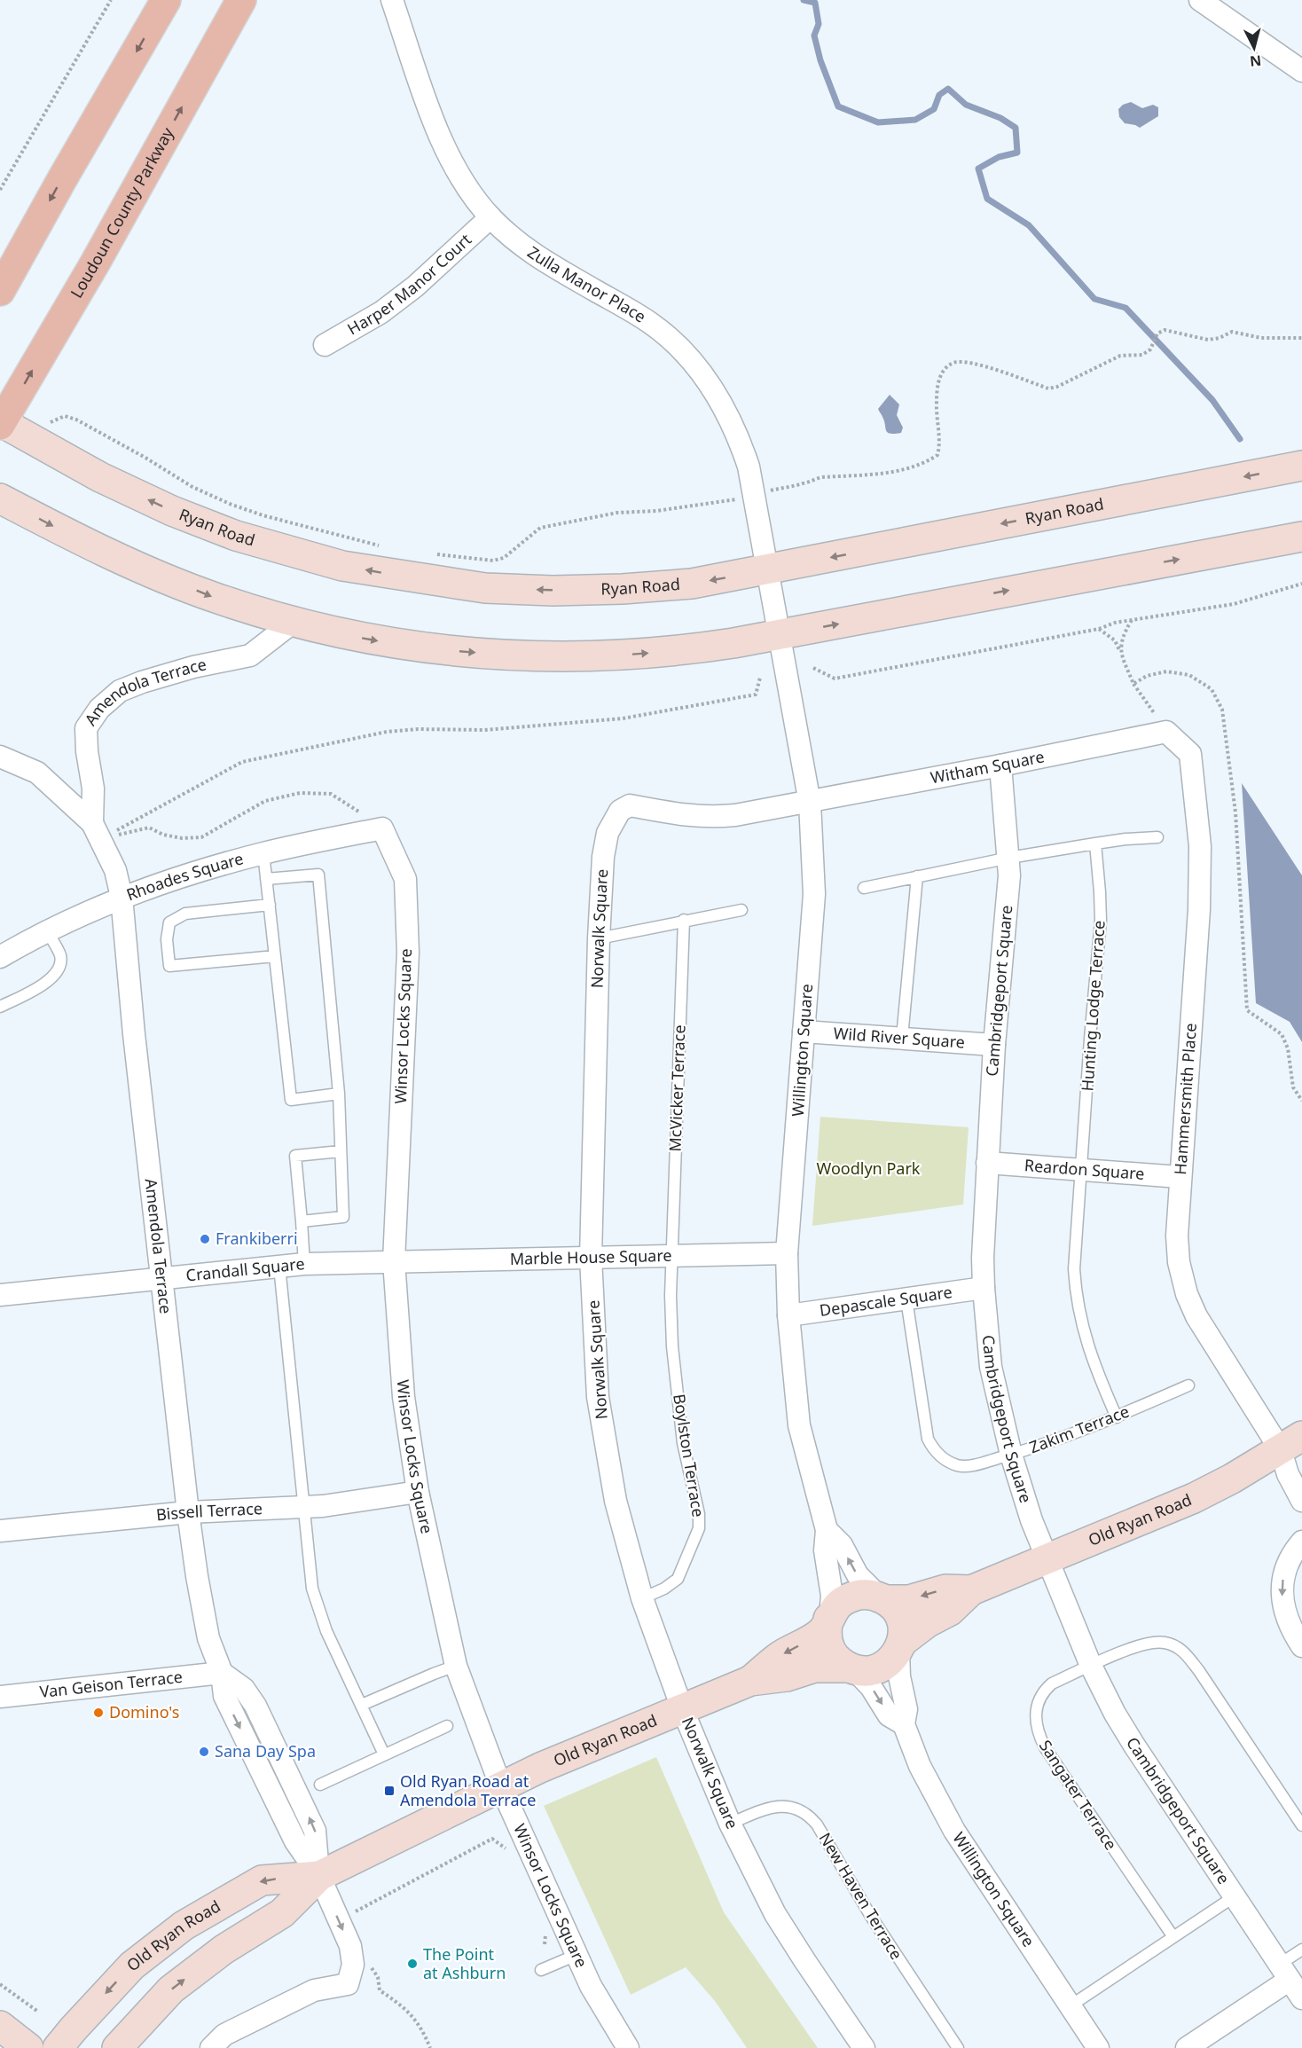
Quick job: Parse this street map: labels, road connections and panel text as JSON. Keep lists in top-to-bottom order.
{
  "streets": {
    "main road": ["Loudoun County Parkway", "Ryan Road", "Old Ryan Road"],
    "street": [
      "Harper Manor Court",
      "Zulla Manor Place",
      "Amendola Terrace",
      "Witham Square",
      "Rhoades Square",
      "Norwalk Square",
      "Cambridgeport Square",
      "Winsor Locks Square",
      "Wild River Square",
      "Willington Square",
      "Hammersmith Place",
      "Reardon Square",
      "Marble House Square",
      "Crandall Square",
      "Depascale Square",
      "Bissell Terrace",
      "Van Geison Terrace"
    ],
    "lane": [
      "Hunting Lodge Terrace",
      "McVicker Terrace",
      "Zakim Terrace",
      "Boylston Terrace",
      "Sangater Terrace",
      "New Haven Terrace"
    ]
  },
  "crossings": [
    ["Loudoun County Parkway", "Ryan Road"],
    ["Harper Manor Court", "Zulla Manor Place"],
    ["Zulla Manor Place", "Ryan Road"],
    ["Zulla Manor Place", "Willington Square"],
    ["Ryan Road", "Willington Square"],
    ["Amendola Terrace", "Rhoades Square"],
    ["Amendola Terrace", "Crandall Square"],
    ["Amendola Terrace", "Bissell Terrace"],
    ["Amendola Terrace", "Van Geison Terrace"],
    ["Witham Square", "Norwalk Square"],
    ["Witham Square", "Cambridgeport Square"],
    ["Witham Square", "Willington Square"],
    ["Witham Square", "Hammersmith Place"],
    ["Rhoades Square", "Winsor Locks Square"],
    ["Norwalk Square", "Willington Square"],
    ["Norwalk Square", "Marble House Square"],
    ["Norwalk Square", "Boylston Terrace"],
    ["Norwalk Square", "Old Ryan Road"],
    ["Norwalk Square", "New Haven Terrace"],
    ["Cambridgeport Square", "Wild River Square"],
    ["Cambridgeport Square", "Reardon Square"],
    ["Cambridgeport Square", "Depascale Square"],
    ["Cambridgeport Square", "Zakim Terrace"],
    ["Cambridgeport Square", "Old Ryan Road"],
    ["Cambridgeport Square", "Sangater Terrace"],
    ["Hunting Lodge Terrace", "Reardon Square"],
    ["Hunting Lodge Terrace", "Zakim Terrace"],
    ["Winsor Locks Square", "Marble House Square"],
    ["Winsor Locks Square", "Crandall Square"],
    ["Winsor Locks Square", "Bissell Terrace"],
    ["Winsor Locks Square", "Old Ryan Road"],
    ["Wild River Square", "Willington Square"],
    ["Willington Square", "Marble House Square"],
    ["Willington Square", "Depascale Square"],
    ["Willington Square", "Old Ryan Road"],
    ["McVicker Terrace", "Marble House Square"],
    ["McVicker Terrace", "Boylston Terrace"],
    ["Hammersmith Place", "Reardon Square"],
    ["Hammersmith Place", "Old Ryan Road"],
    ["Marble House Square", "Crandall Square"],
    ["Marble House Square", "Boylston Terrace"],
    ["Depascale Square", "Zakim Terrace"]
  ],
  "parks": ["Woodlyn Park"],
  "places": {
    "other": [
      "Frankiberri",
      "Domino's",
      "Sana Day Spa",
      "The Point at Ashburn"
    ],
    "transit": ["Old Ryan Road at Amendola Terrace"]
  },
  "north": "bottom"
}
